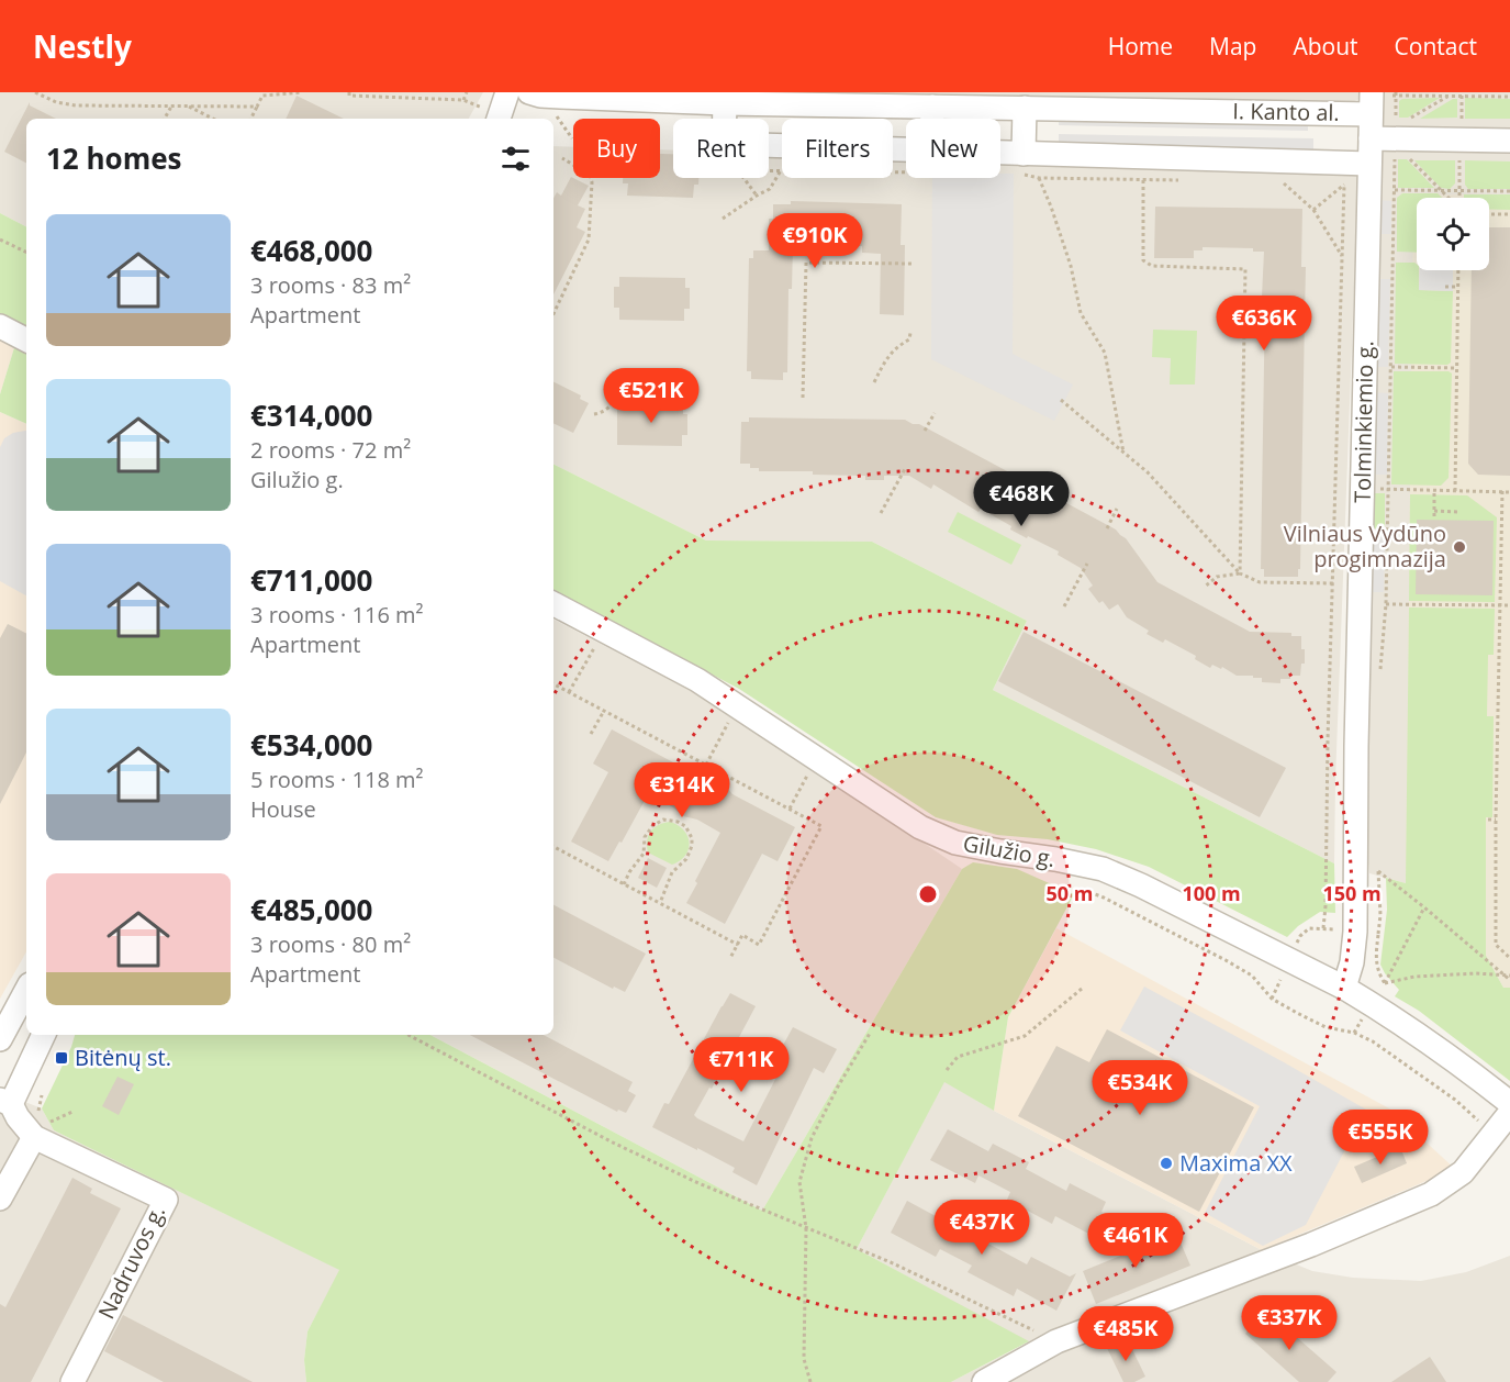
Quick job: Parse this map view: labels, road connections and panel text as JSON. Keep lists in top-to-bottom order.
{
  "streets": {
    "street": [
      "I. Kanto al.",
      "Tolminkiemio g.",
      "Gilužio g.",
      "Nadruvos g."
    ]
  },
  "crossings": [
    ["I. Kanto al.", "Tolminkiemio g."],
    ["Tolminkiemio g.", "Gilužio g."]
  ],
  "places": {
    "other": ["Vilniaus Vydūno progimnazija", "Maxima XX"],
    "transit": ["Bitėnų st."]
  },
  "page": {
    "header": "Nestly",
    "nav": [
      "Home",
      "Map",
      "About",
      "Contact"
    ],
    "chip": [
      "Buy",
      "Rent",
      "Filters",
      "New"
    ],
    "heading": "12 homes",
    "list": [
      {
        "name": "€468,000",
        "note": "3 rooms · 83 m² · Apartment"
      },
      {
        "name": "€314,000",
        "note": "2 rooms · 72 m² · Gilužio g."
      },
      {
        "name": "€711,000",
        "note": "3 rooms · 116 m² · Apartment"
      },
      {
        "name": "€534,000",
        "note": "5 rooms · 118 m² · House"
      },
      {
        "name": "€485,000",
        "note": "3 rooms · 80 m² · Apartment"
      }
    ],
    "price": [
      "€910K",
      "€636K",
      "€521K",
      "€468K",
      "€314K",
      "€711K",
      "€534K",
      "€555K",
      "€437K",
      "€461K",
      "€337K",
      "€485K"
    ]
  },
  "rings": ["50 m", "100 m", "150 m"]
}
